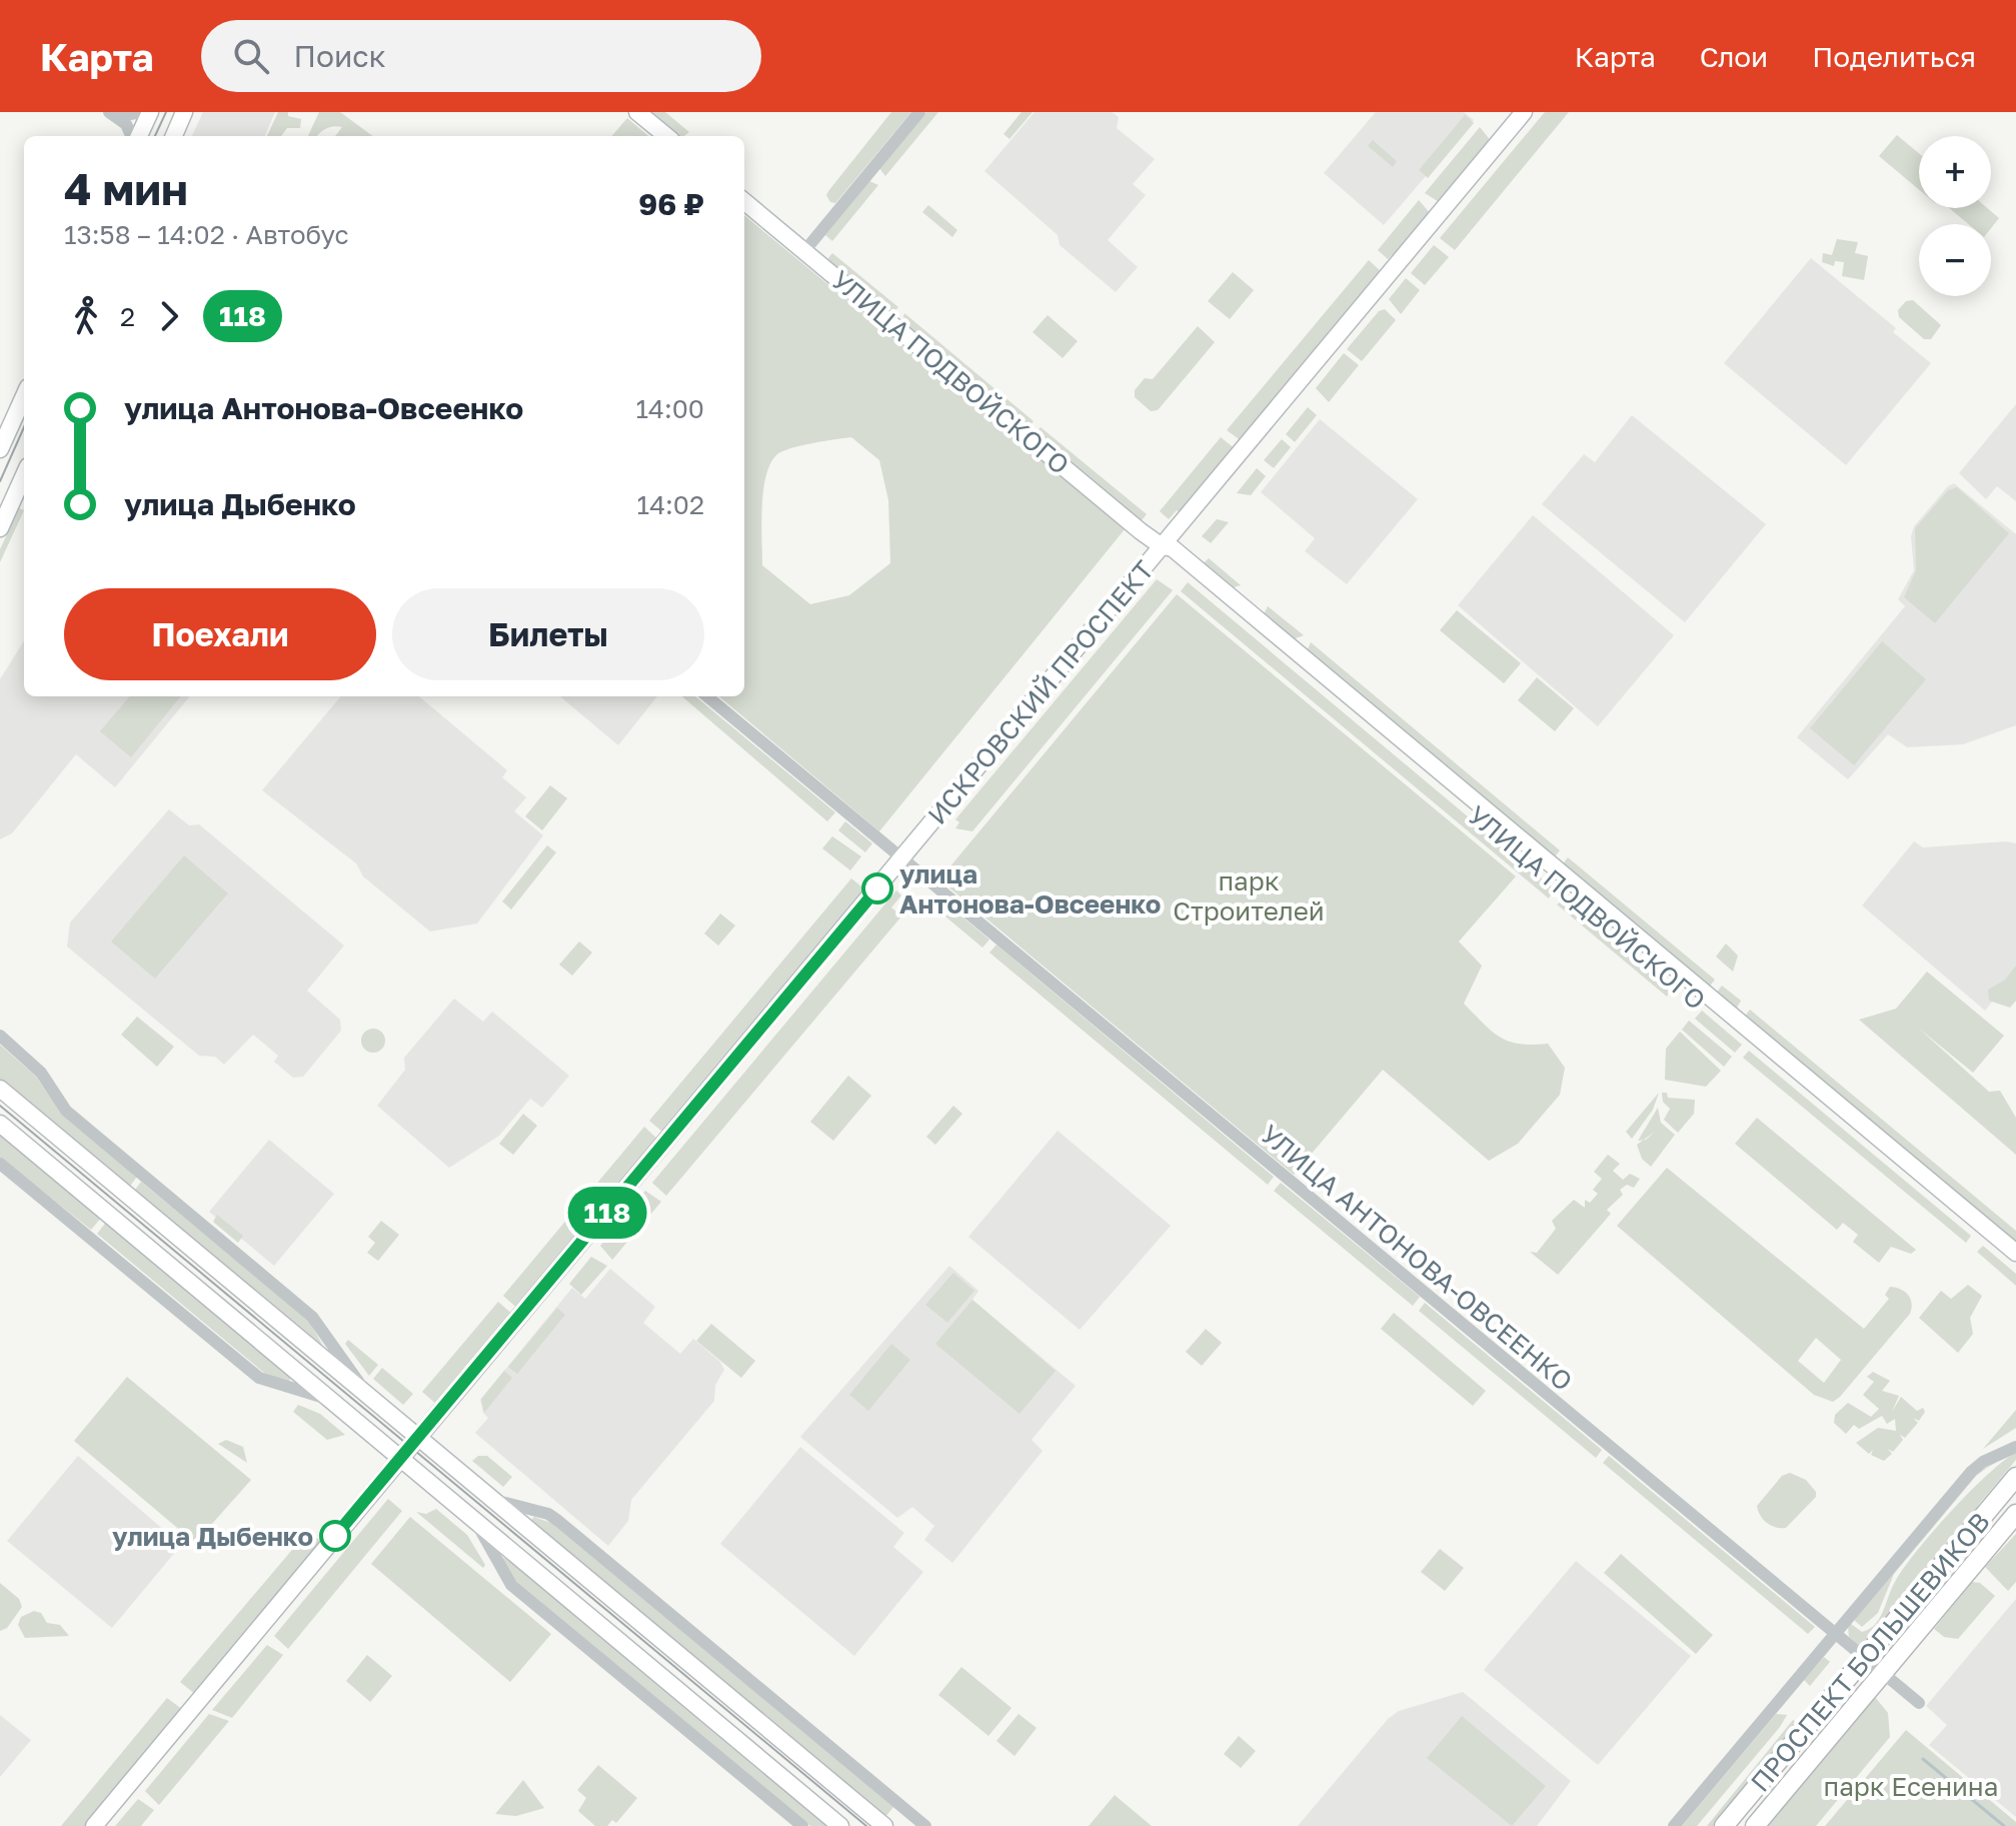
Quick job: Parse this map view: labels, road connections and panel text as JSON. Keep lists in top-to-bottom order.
{
  "streets": {
    "main road": ["ПРОСПЕКТ БОЛЬШЕВИКОВ"],
    "street": ["УЛИЦА ПОДВОЙСКОГО", "ИСКРОВСКИЙ ПРОСПЕКТ", "УЛИЦА АНТОНОВА-ОВСЕЕНКО"]
  },
  "crossings": [
    ["УЛИЦА ПОДВОЙСКОГО", "ИСКРОВСКИЙ ПРОСПЕКТ"],
    ["ИСКРОВСКИЙ ПРОСПЕКТ", "УЛИЦА АНТОНОВА-ОВСЕЕНКО"],
    ["УЛИЦА АНТОНОВА-ОВСЕЕНКО", "ПРОСПЕКТ БОЛЬШЕВИКОВ"]
  ],
  "parks": ["парк Строителей", "парк Есенина"],
  "places": ["улица Антонова-Овсеенко", "улица Дыбенко"],
  "lines": ["bus line 118"],
  "page": {
    "header": "Карта",
    "search": "Поиск",
    "nav": ["Карта", "Слои", "Поделиться"],
    "on_map": "118",
    "map_buttons": ["+", "−"],
    "heading": ["4 мин", "13:58 – 14:02 · Автобус", "96 ₽"],
    "legs": ["2", "118"],
    "list": [
      {
        "name": "улица Антонова-Овсеенко",
        "value": "14:00"
      },
      {
        "name": "улица Дыбенко",
        "value": "14:02"
      }
    ],
    "buttons": ["Поехали", "Билеты"]
  }
}
